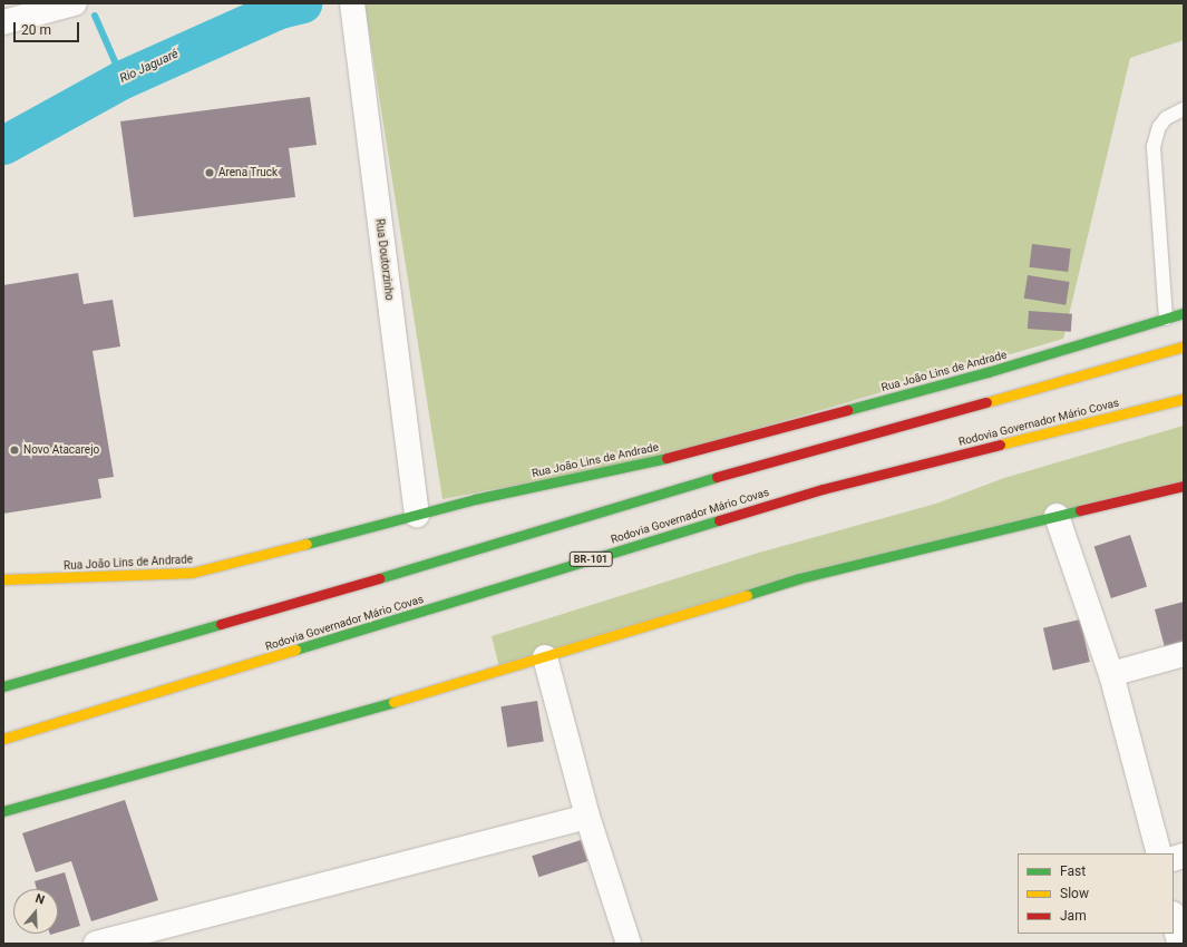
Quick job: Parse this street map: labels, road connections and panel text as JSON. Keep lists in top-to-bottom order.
{
  "streets": {
    "main road": ["Rua João Lins de Andrade", "Rodovia Governador Mário Covas", "BR-101"],
    "street": ["Rua Doutorzinho"]
  },
  "crossings": [
    ["Rua Doutorzinho", "Rua João Lins de Andrade"]
  ],
  "water": ["Rio Jaguaré"],
  "places": ["Arena Truck", "Novo Atacarejo"],
  "legend": ["Fast", "Slow", "Jam"],
  "scale_bar": "20 m",
  "north": "top"
}
